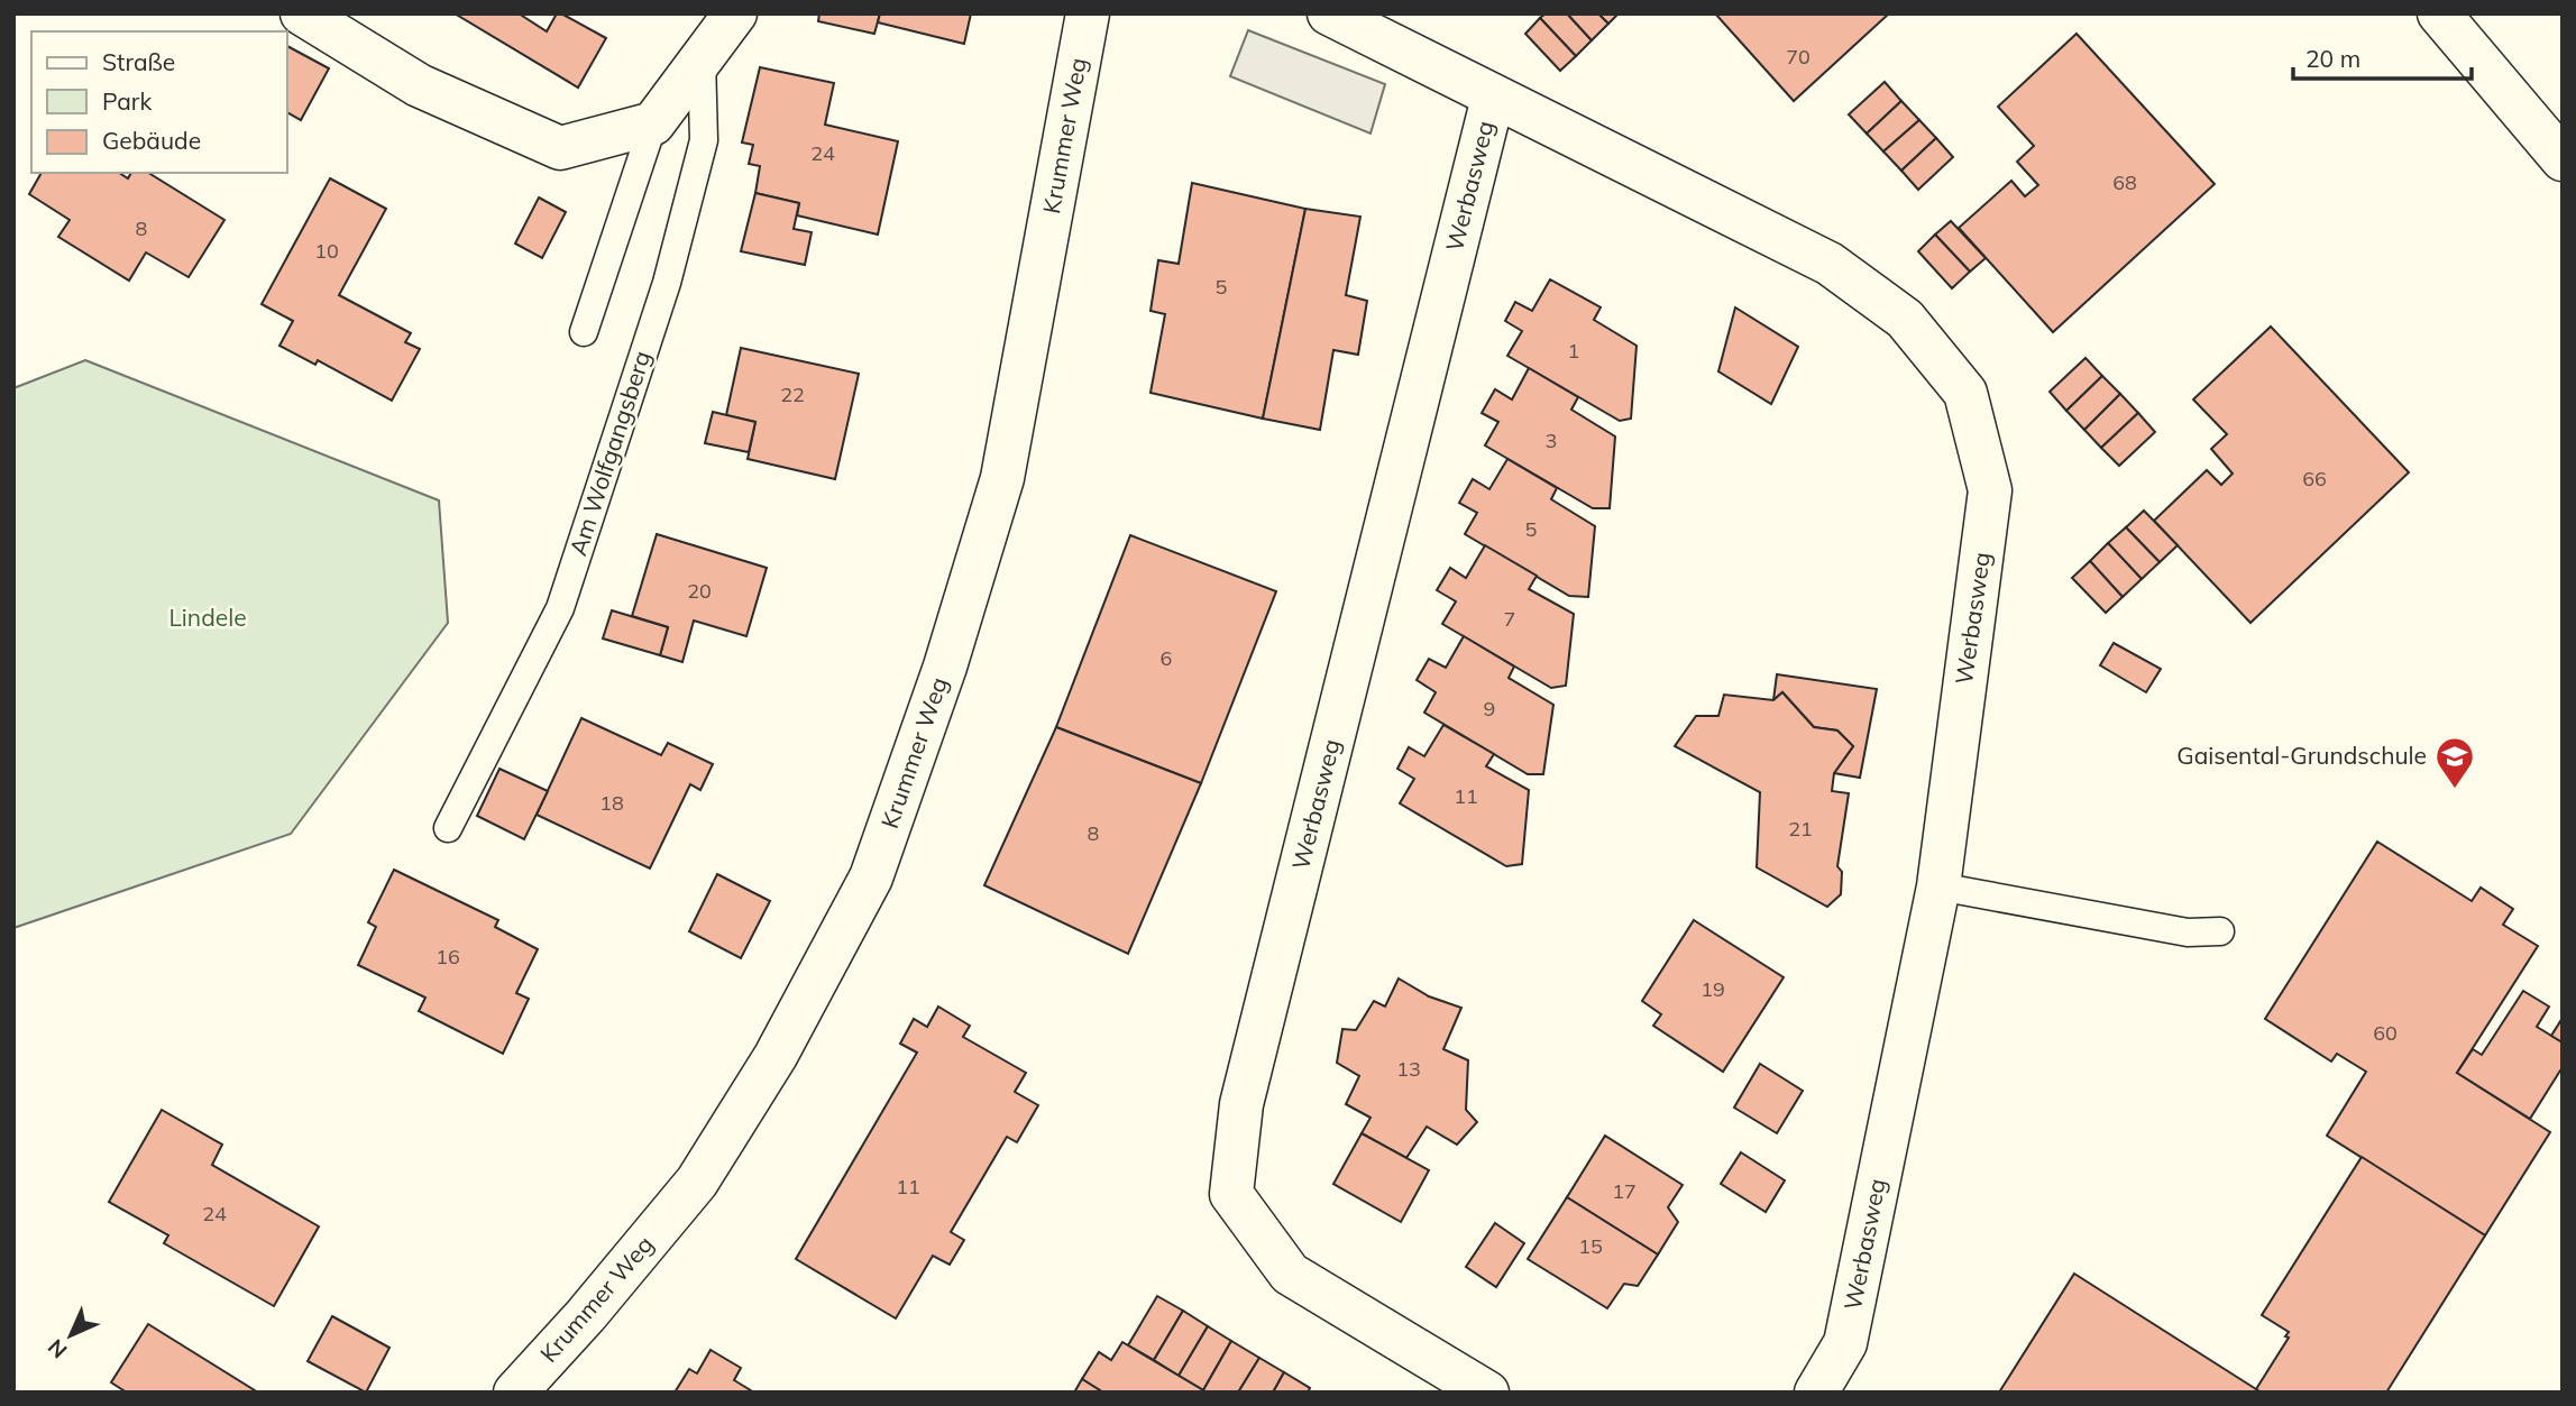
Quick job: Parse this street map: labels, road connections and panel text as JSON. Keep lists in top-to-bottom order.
{
  "streets": {
    "street": ["Krummer Weg", "Werbasweg"],
    "lane": ["Am Wolfgangsberg"]
  },
  "parks": ["Lindele"],
  "places": {
    "school or university": ["Gaisental-Grundschule"]
  },
  "house_numbers": [
    "70",
    "24",
    "68",
    "8",
    "10",
    "5",
    "1",
    "22",
    "3",
    "66",
    "5",
    "20",
    "7",
    "6",
    "9",
    "11",
    "18",
    "21",
    "8",
    "16",
    "19",
    "60",
    "13",
    "11",
    "17",
    "24",
    "15"
  ],
  "legend": ["Straße", "Park", "Gebäude"],
  "scale_bar": "20 m",
  "north": "bottom left"
}
